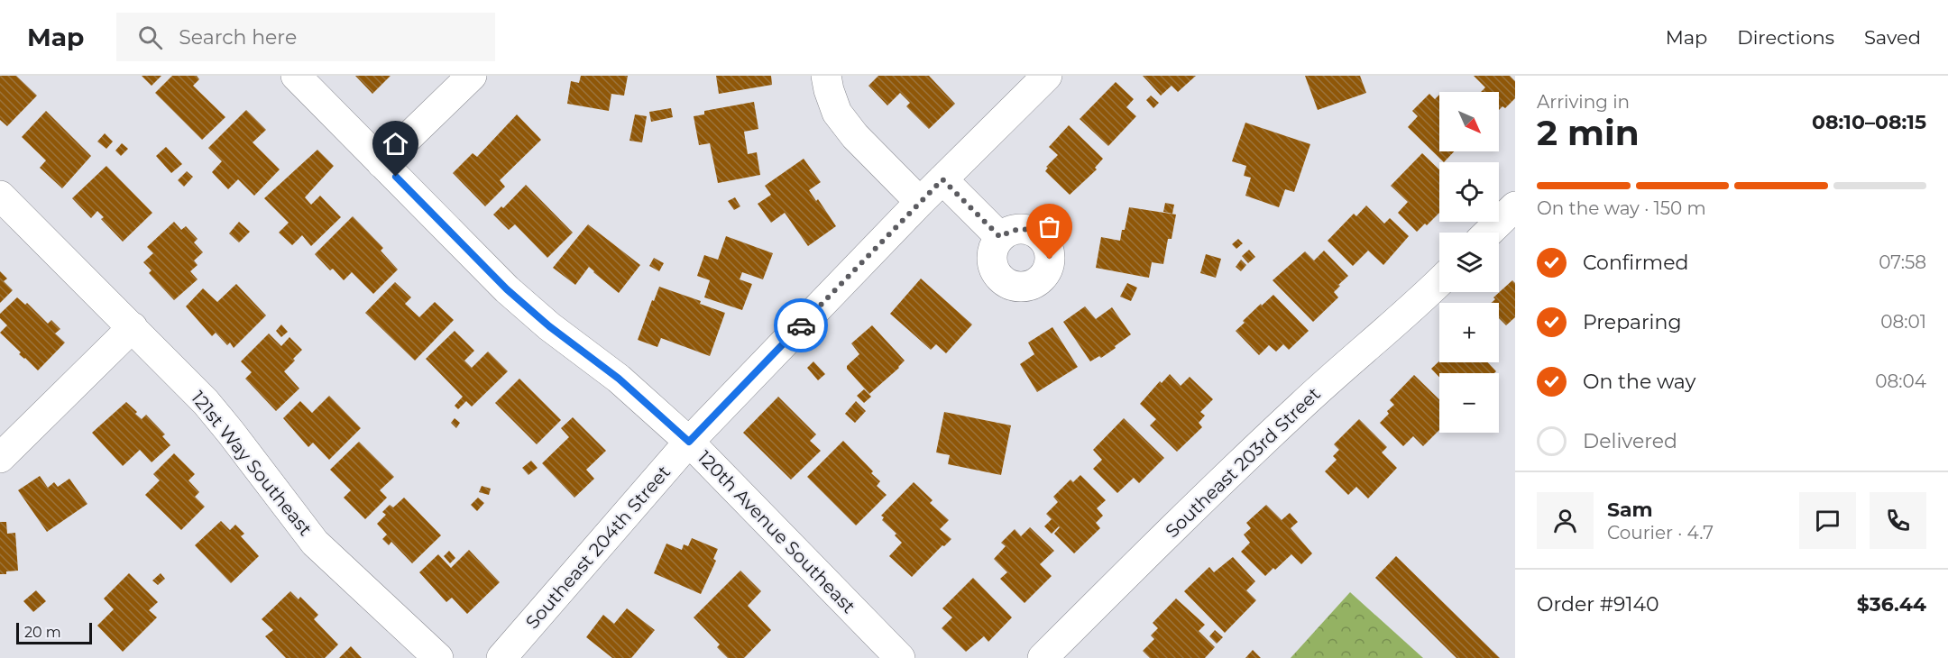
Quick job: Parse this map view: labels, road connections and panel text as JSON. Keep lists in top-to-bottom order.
{
  "streets": {
    "street": [
      "Southeast 203rd Street",
      "121st Way Southeast",
      "120th Avenue Southeast",
      "Southeast 204th Street"
    ]
  },
  "crossings": [
    ["120th Avenue Southeast", "Southeast 204th Street"]
  ],
  "scale_bar": "20 m",
  "north": "bottom right",
  "page": {
    "header": "Map",
    "search": "Search here",
    "nav": ["Map", "Directions", "Saved"],
    "heading": ["2 min", "Arriving in", "08:10–08:15"],
    "panel": [
      "Sam",
      "Courier · 4.7",
      "Order #9140",
      "$36.44"
    ],
    "map_buttons": ["+", "−"],
    "bar": "On the way · 150 m",
    "list": [
      ["Confirmed", "07:58"],
      ["Preparing", "08:01"],
      ["On the way", "08:04"],
      "Delivered"
    ],
    "scale": "20 m"
  }
}
